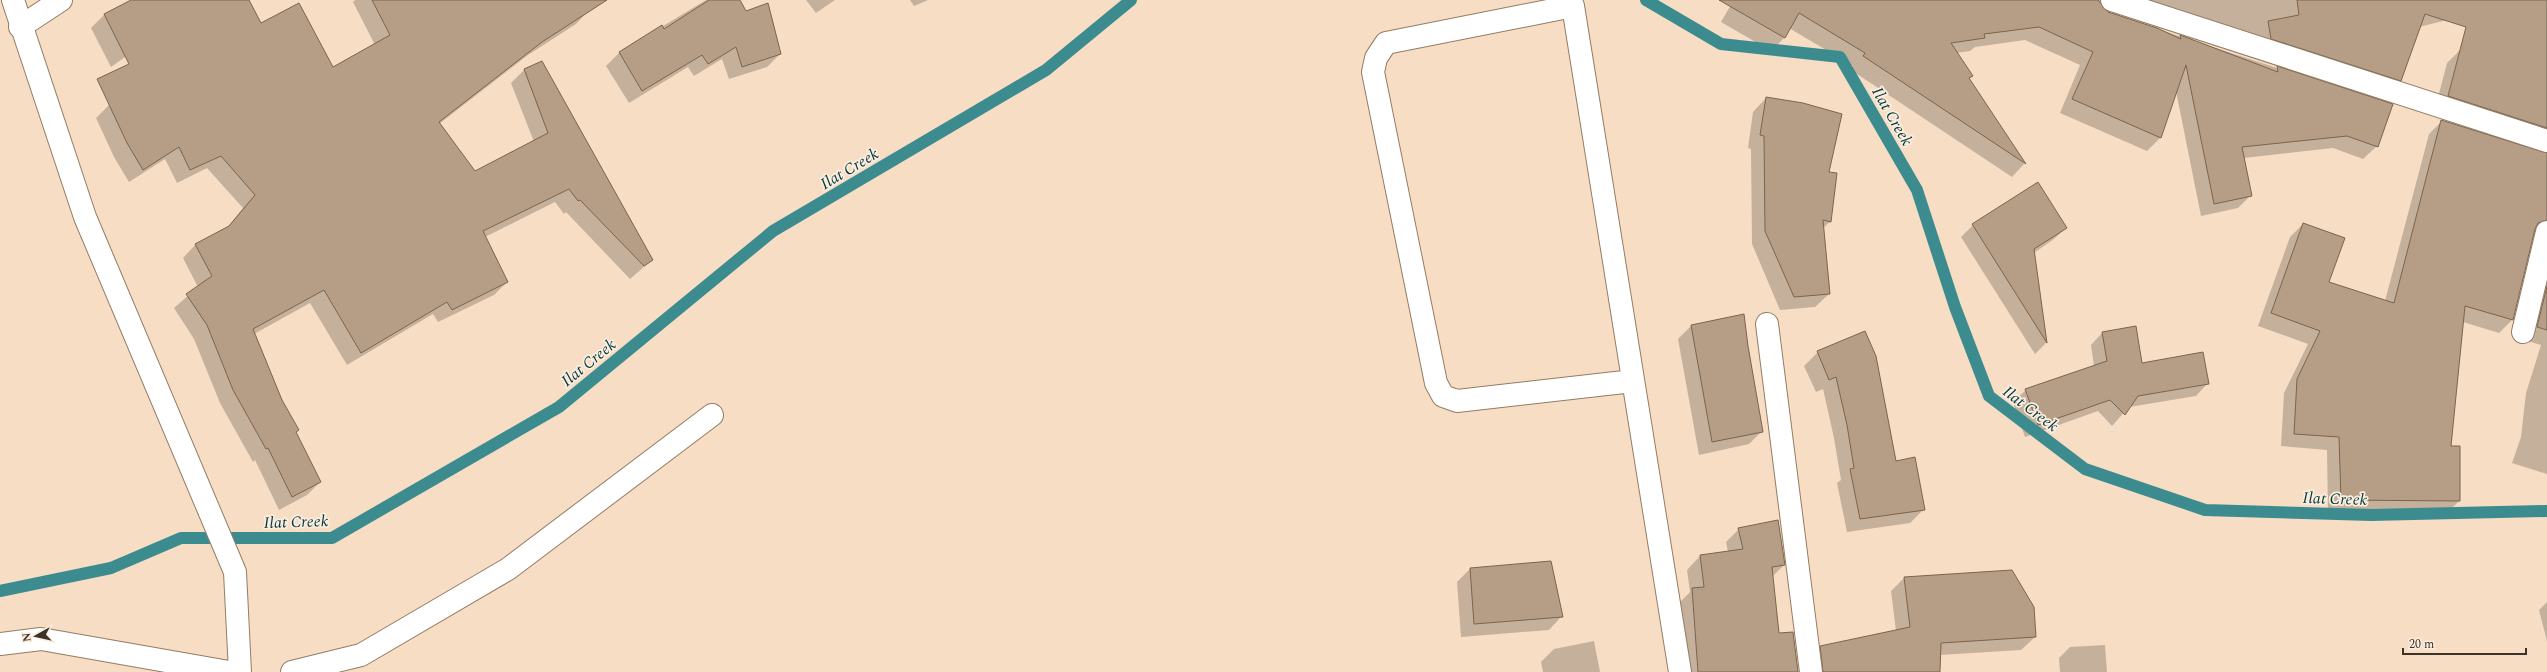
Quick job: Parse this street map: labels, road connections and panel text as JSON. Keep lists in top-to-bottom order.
{
  "water": ["Ilat Creek"],
  "scale_bar": "20 m",
  "north": "left"
}
